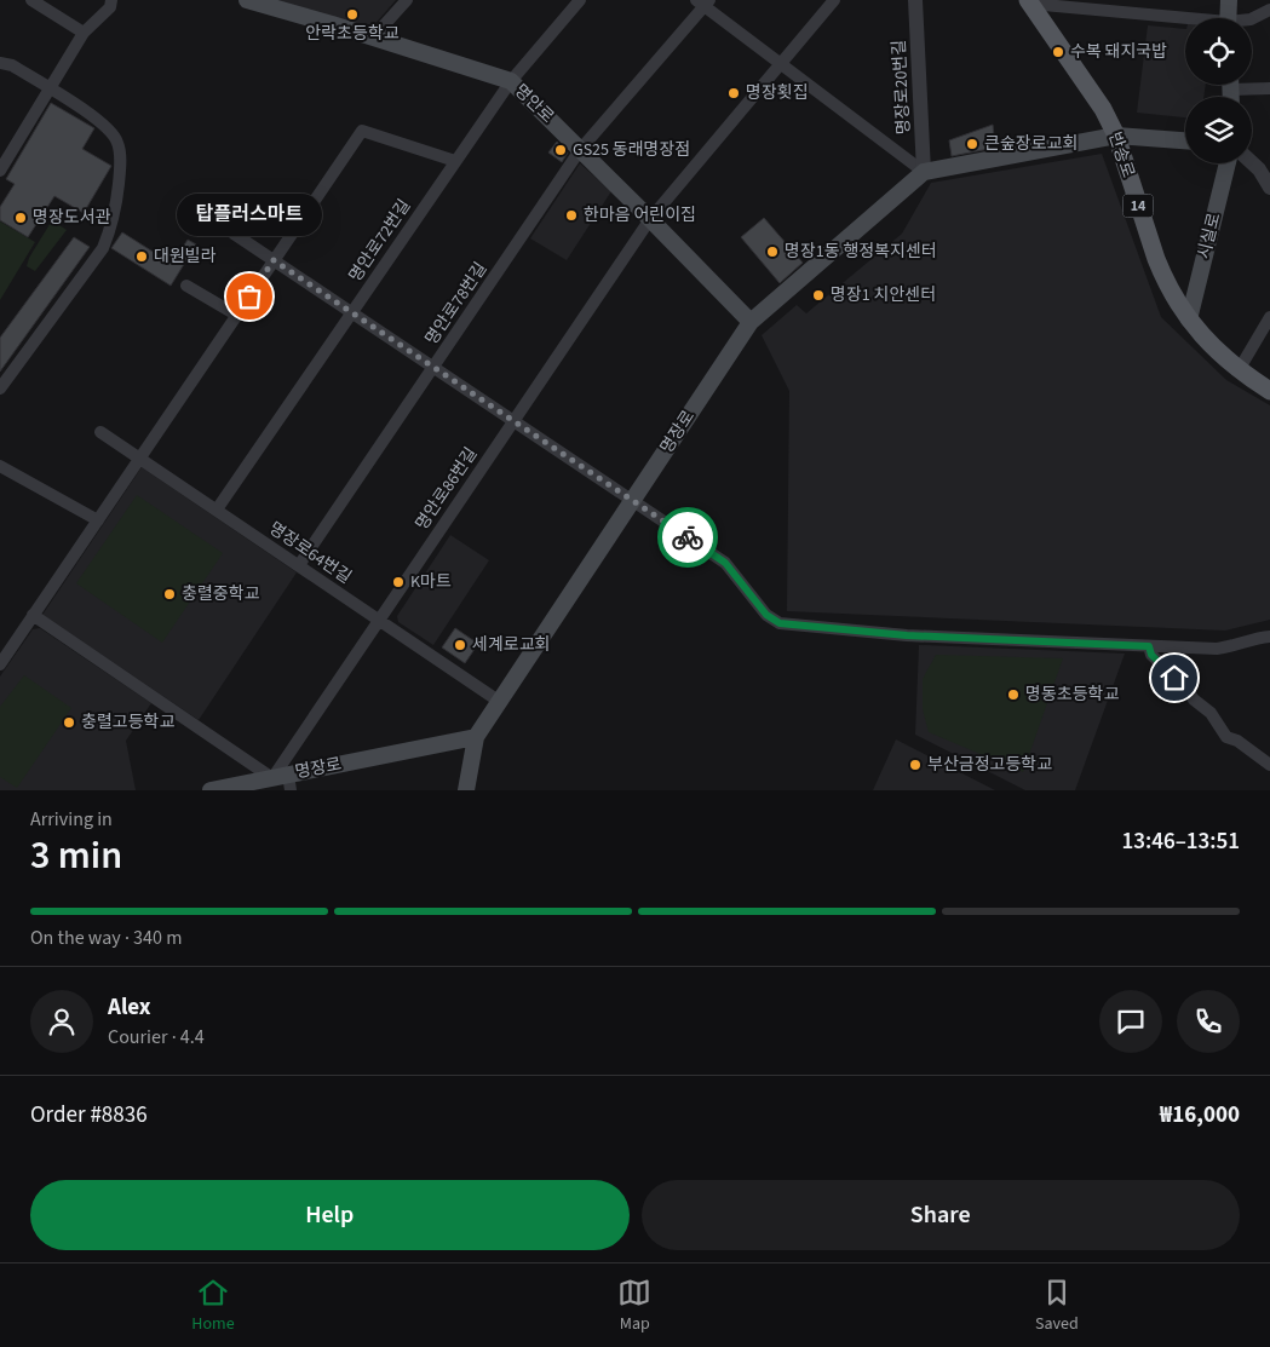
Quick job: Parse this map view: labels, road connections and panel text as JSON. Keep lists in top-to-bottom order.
{
  "streets": {
    "main road": [
      "명안로",
      "반송로",
      "14",
      "시실로",
      "명장로"
    ],
    "street": [
      "명장로20번길",
      "명안로72번길",
      "명안로78번길",
      "명안로86번길",
      "명장로64번길"
    ]
  },
  "crossings": [
    ["명장로20번길", "명장로"],
    ["명안로", "명안로72번길"],
    ["명안로", "명안로78번길"],
    ["명안로", "명장로"],
    ["명안로", "명안로86번길"],
    ["반송로", "시실로"],
    ["명안로72번길", "명장로64번길"],
    ["명안로78번길", "명장로64번길"],
    ["명장로", "명안로86번길"],
    ["명장로", "명장로64번길"],
    ["명안로86번길", "명장로64번길"]
  ],
  "places": [
    "안락초등학교",
    "수복 돼지국밥",
    "명장횟집",
    "큰숲장로교회",
    "GS25 동래명장점",
    "한마음 어린이집",
    "명장도서관",
    "명장1동 행정복지센터",
    "대원빌라",
    "명장1 치안센터",
    "탑플러스마트",
    "K마트",
    "충렬중학교",
    "세계로교회",
    "명동초등학교",
    "충렬고등학교",
    "부산금정고등학교"
  ],
  "page": {
    "bubble": "탑플러스마트",
    "heading": ["3 min", "Arriving in", "13:46–13:51"],
    "panel": [
      "Alex",
      "Courier · 4.4",
      "Order #8836",
      "₩16,000"
    ],
    "bar": "On the way · 340 m",
    "buttons": ["Help", "Share"],
    "tabs": ["Home", "Map", "Saved"]
  }
}
